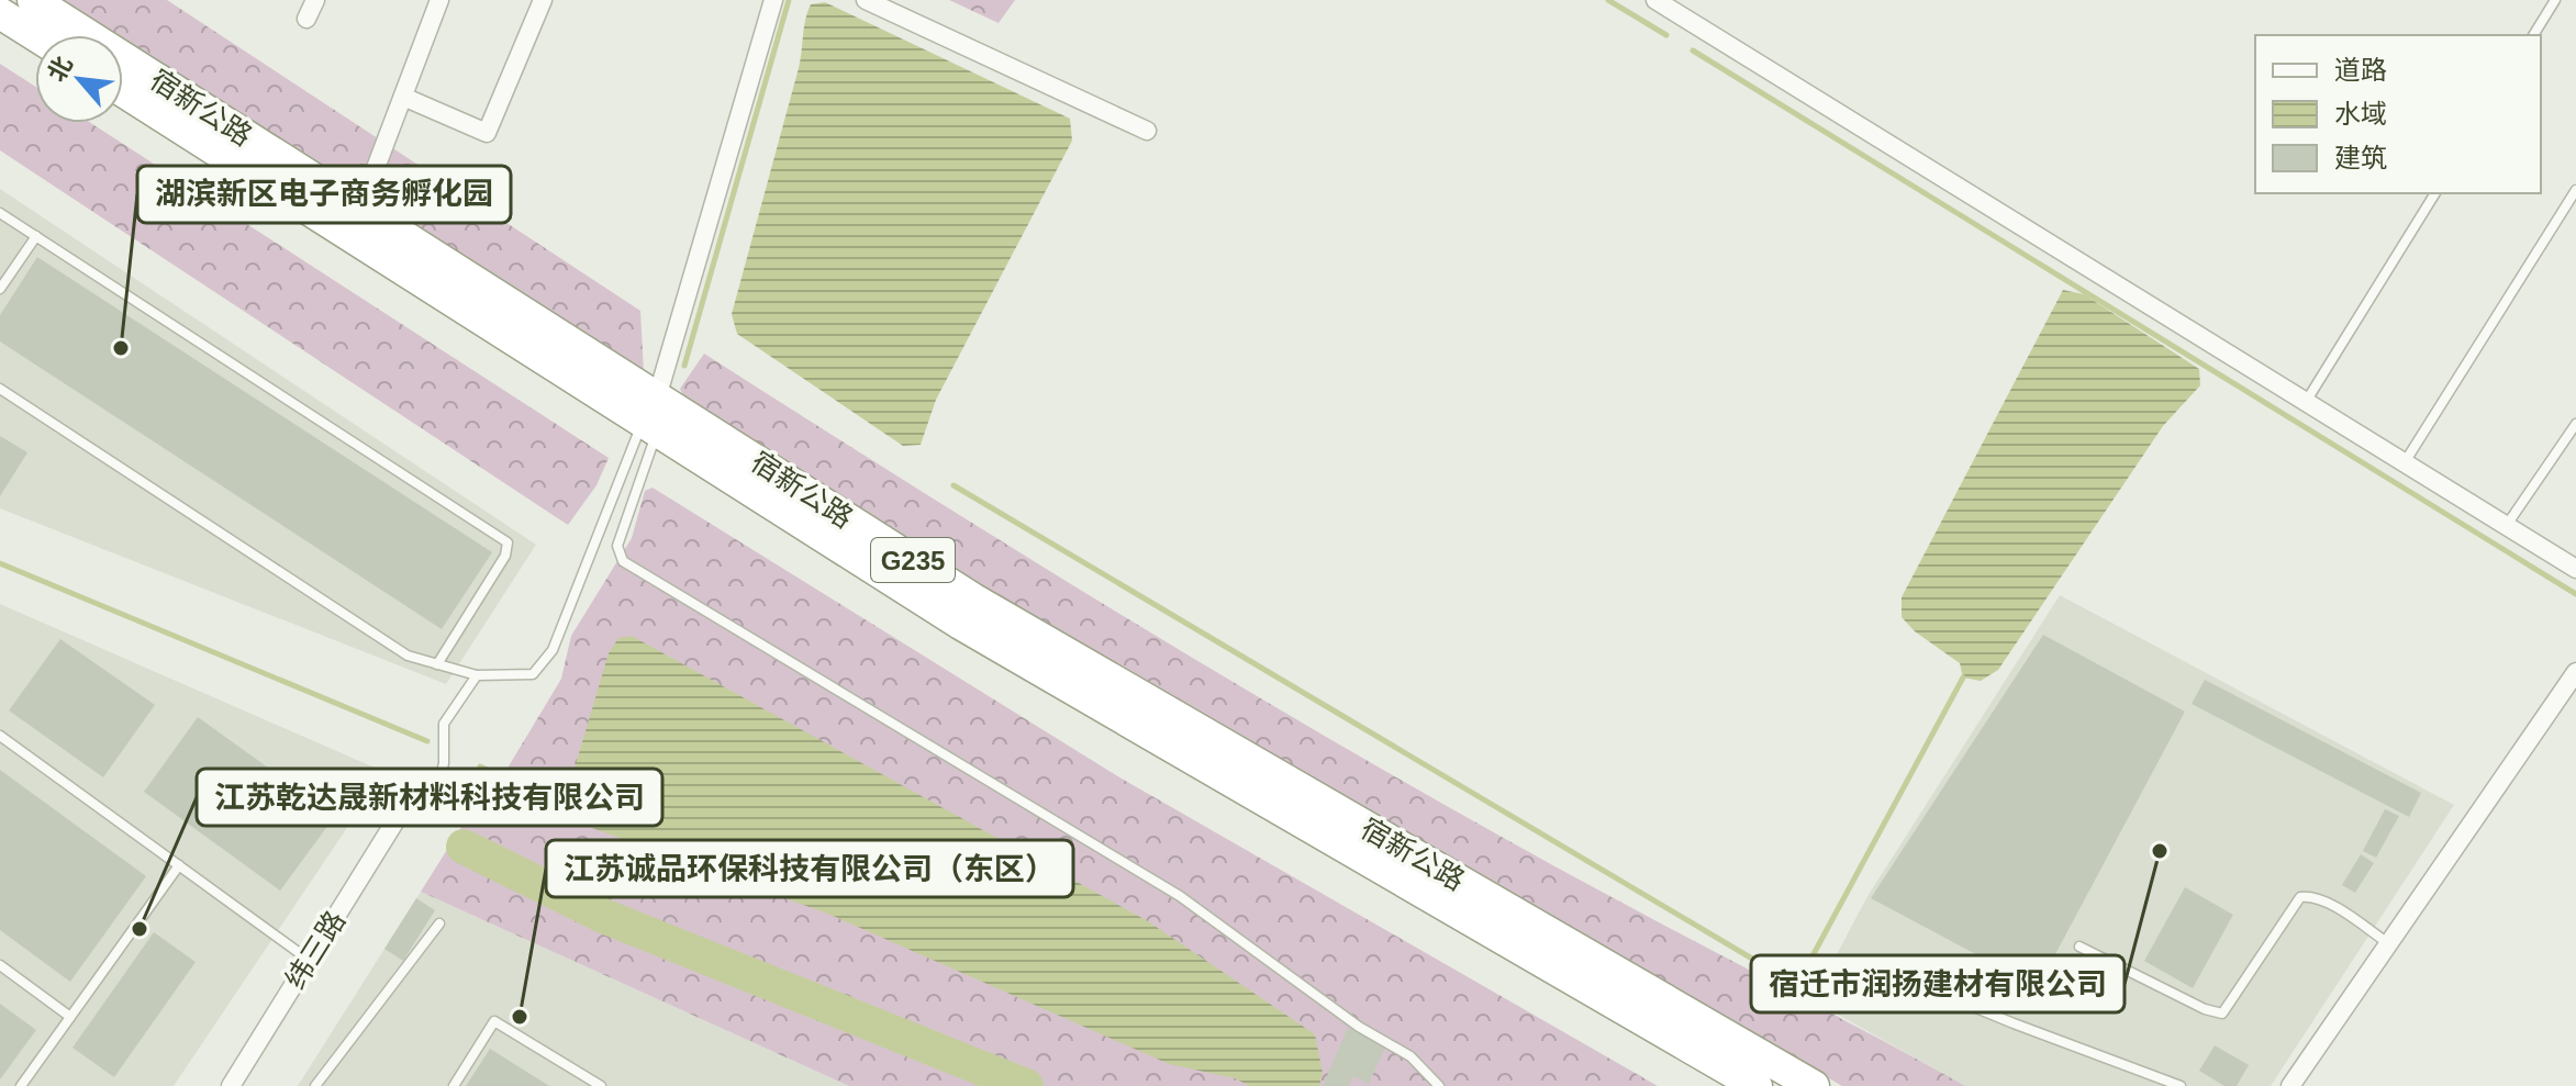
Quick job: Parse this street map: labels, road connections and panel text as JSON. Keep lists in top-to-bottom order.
{
  "streets": {
    "highway": ["宿新公路", "G235"],
    "street": ["纬三路"]
  },
  "places": [
    "湖滨新区电子商务孵化园",
    "宿迁市润扬建材有限公司",
    "江苏乾达晟新材料科技有限公司",
    "江苏诚品环保科技有限公司（东区）"
  ],
  "legend": ["道路", "水域", "建筑"],
  "north": "top left"
}
